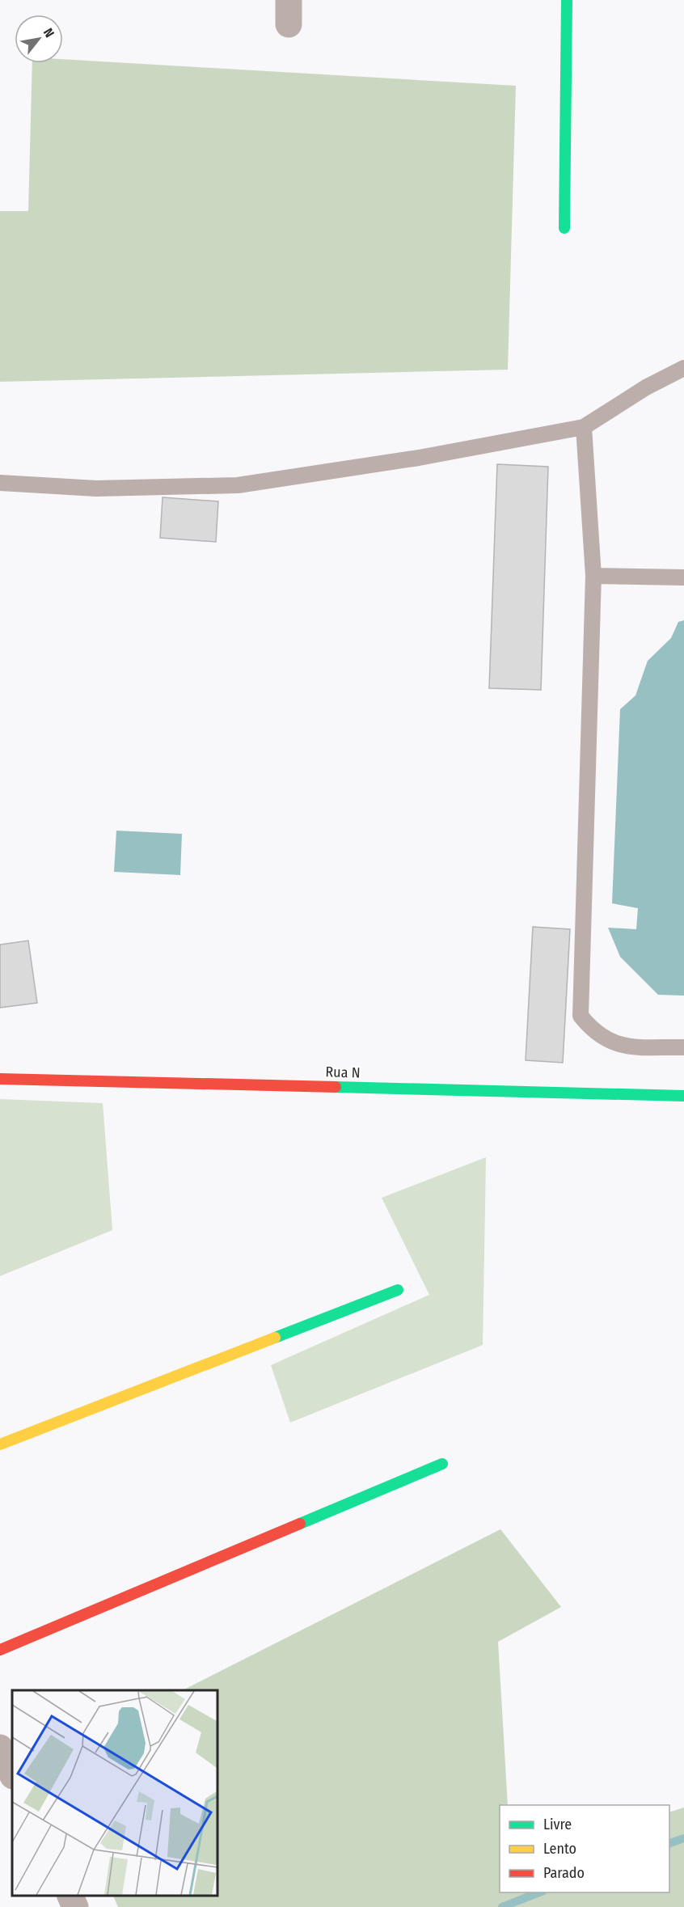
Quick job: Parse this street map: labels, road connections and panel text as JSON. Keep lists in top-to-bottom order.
{
  "streets": {
    "street": ["Rua N"]
  },
  "legend": ["Livre", "Lento", "Parado"],
  "north": "top right"
}
